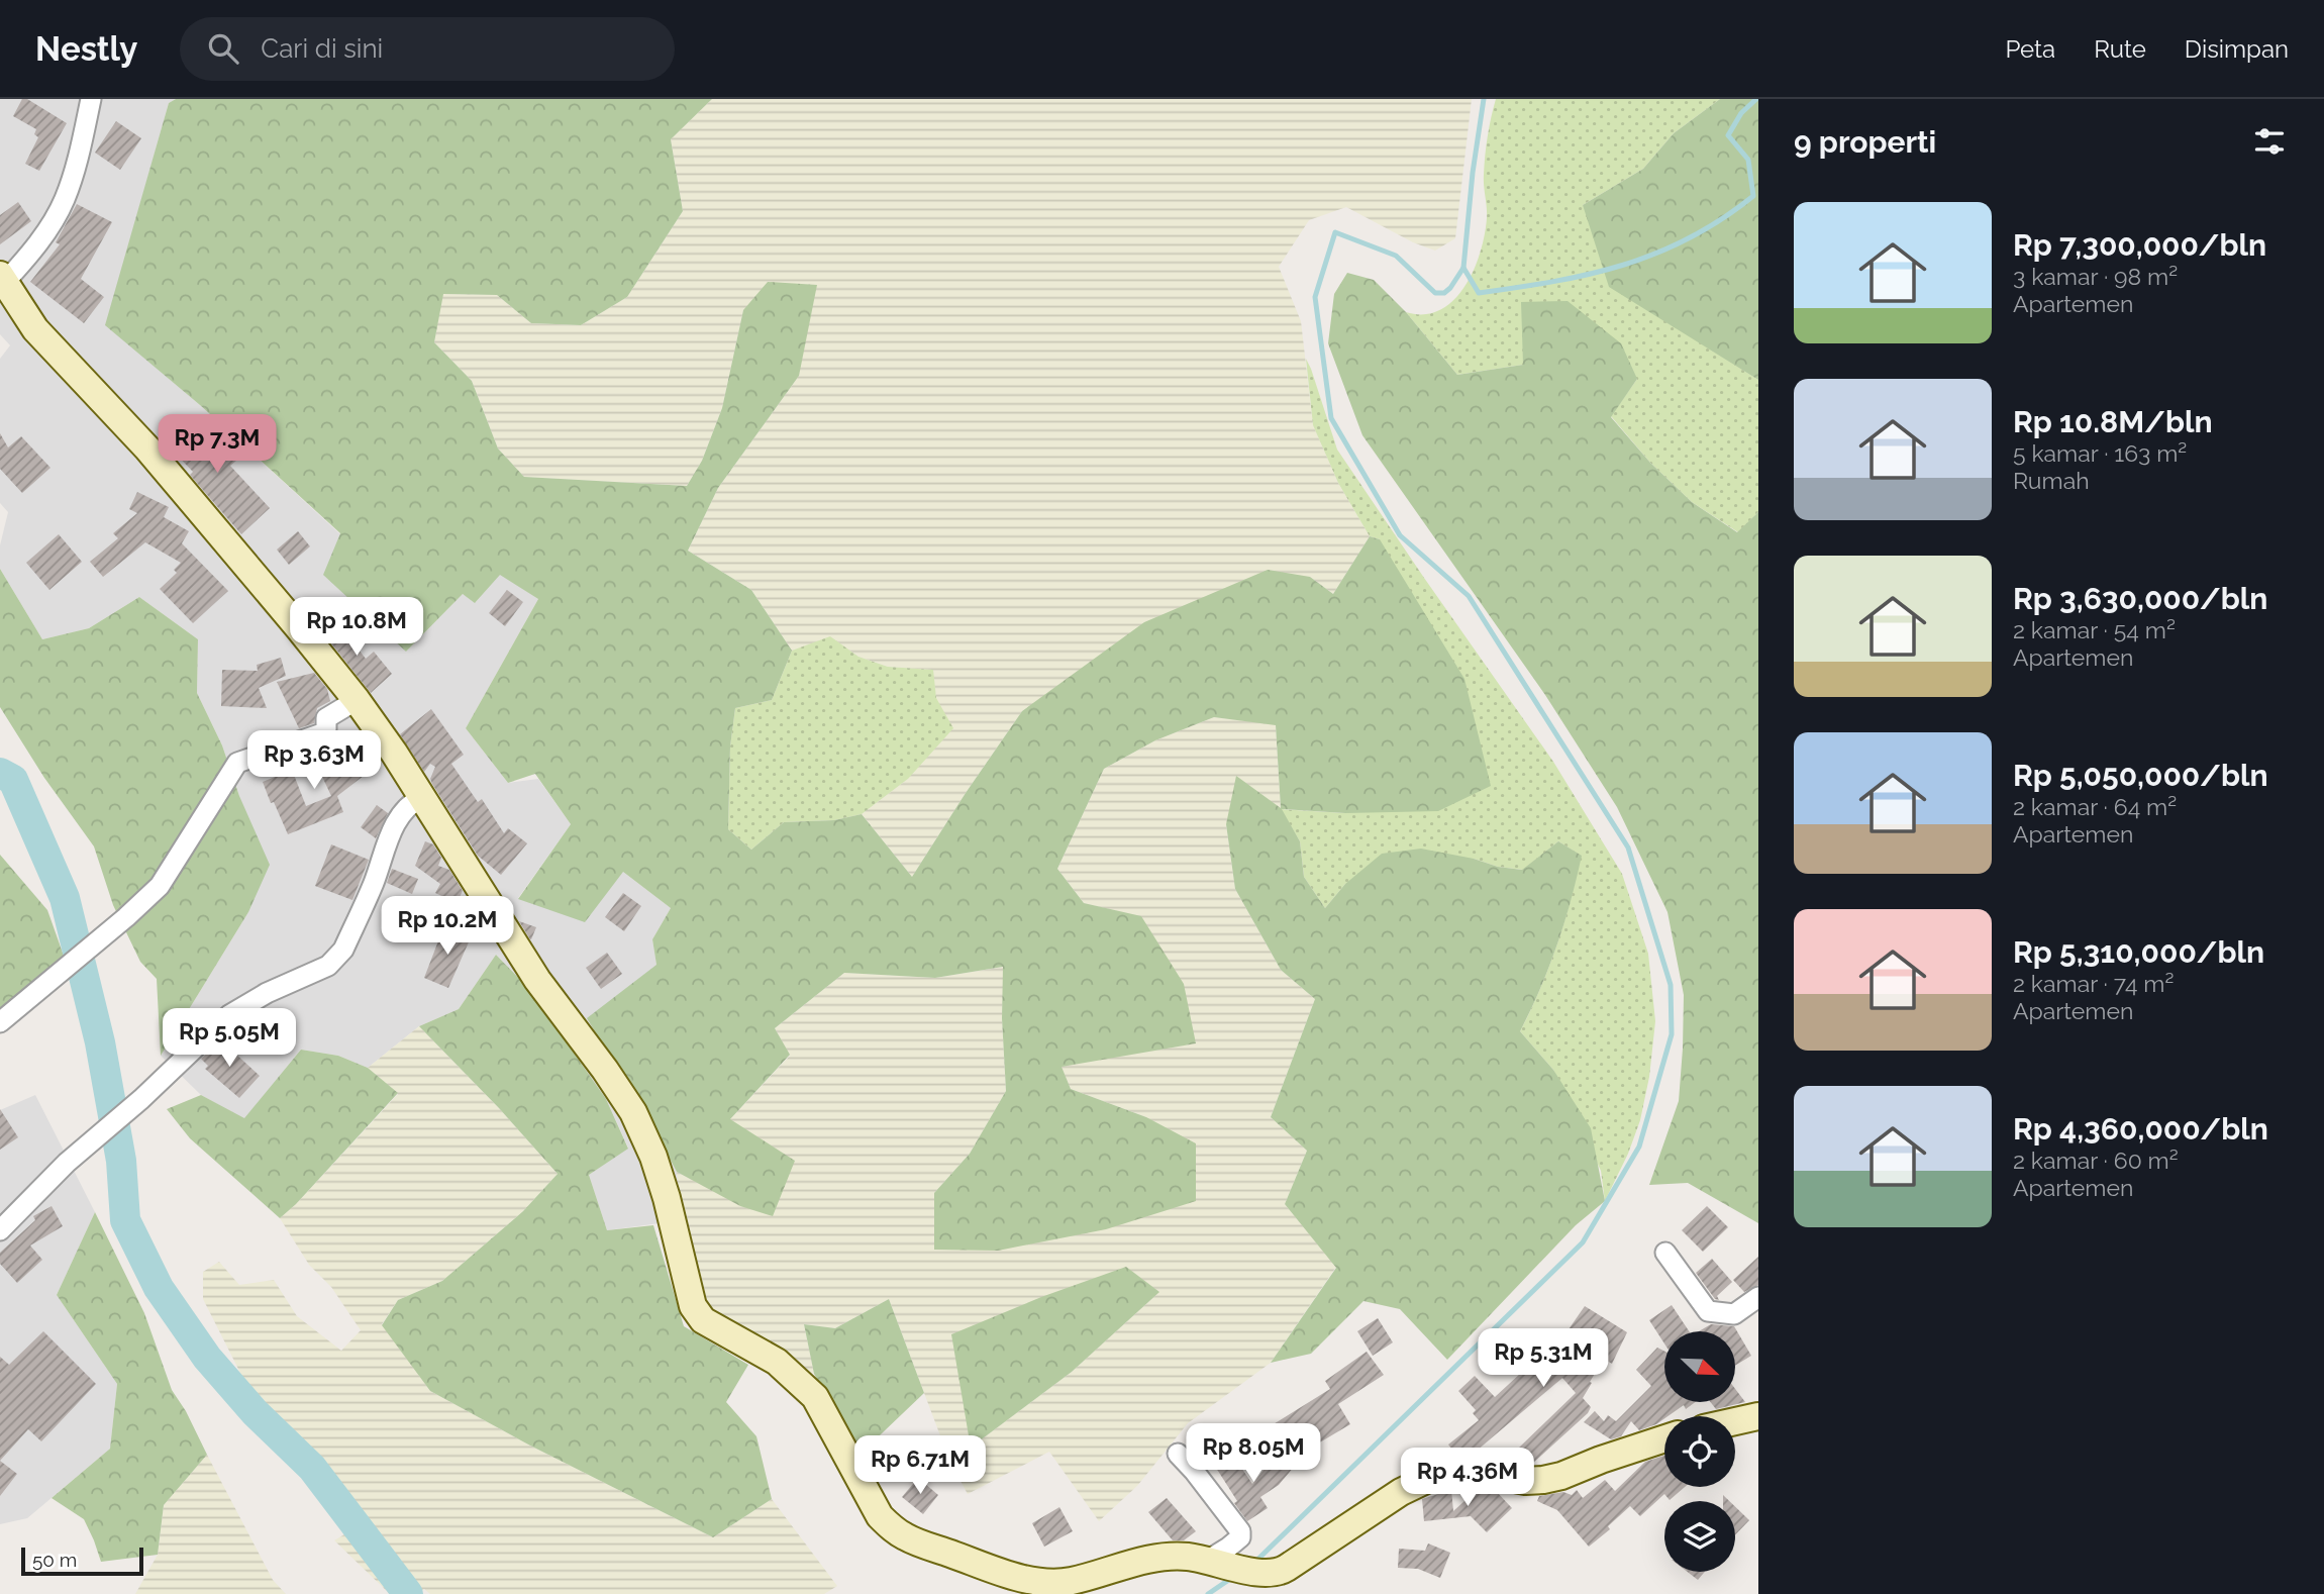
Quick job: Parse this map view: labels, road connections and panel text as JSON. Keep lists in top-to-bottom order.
{
  "scale_bar": "50 m",
  "north": "bottom right",
  "page": {
    "header": "Nestly",
    "search": "Cari di sini",
    "nav": ["Peta", "Rute", "Disimpan"],
    "heading": "9 properti",
    "list": [
      {
        "name": "Rp 7,300,000/bln",
        "note": "3 kamar · 98 m² · Apartemen"
      },
      {
        "name": "Rp 10.8M/bln",
        "note": "5 kamar · 163 m² · Rumah"
      },
      {
        "name": "Rp 3,630,000/bln",
        "note": "2 kamar · 54 m² · Apartemen"
      },
      {
        "name": "Rp 5,050,000/bln",
        "note": "2 kamar · 64 m² · Apartemen"
      },
      {
        "name": "Rp 5,310,000/bln",
        "note": "2 kamar · 74 m² · Apartemen"
      },
      {
        "name": "Rp 4,360,000/bln",
        "note": "2 kamar · 60 m² · Apartemen"
      }
    ],
    "price": [
      "Rp 7.3M",
      "Rp 10.8M",
      "Rp 3.63M",
      "Rp 10.2M",
      "Rp 5.05M",
      "Rp 5.31M",
      "Rp 8.05M",
      "Rp 6.71M",
      "Rp 4.36M"
    ],
    "scale": "50 m"
  }
}
